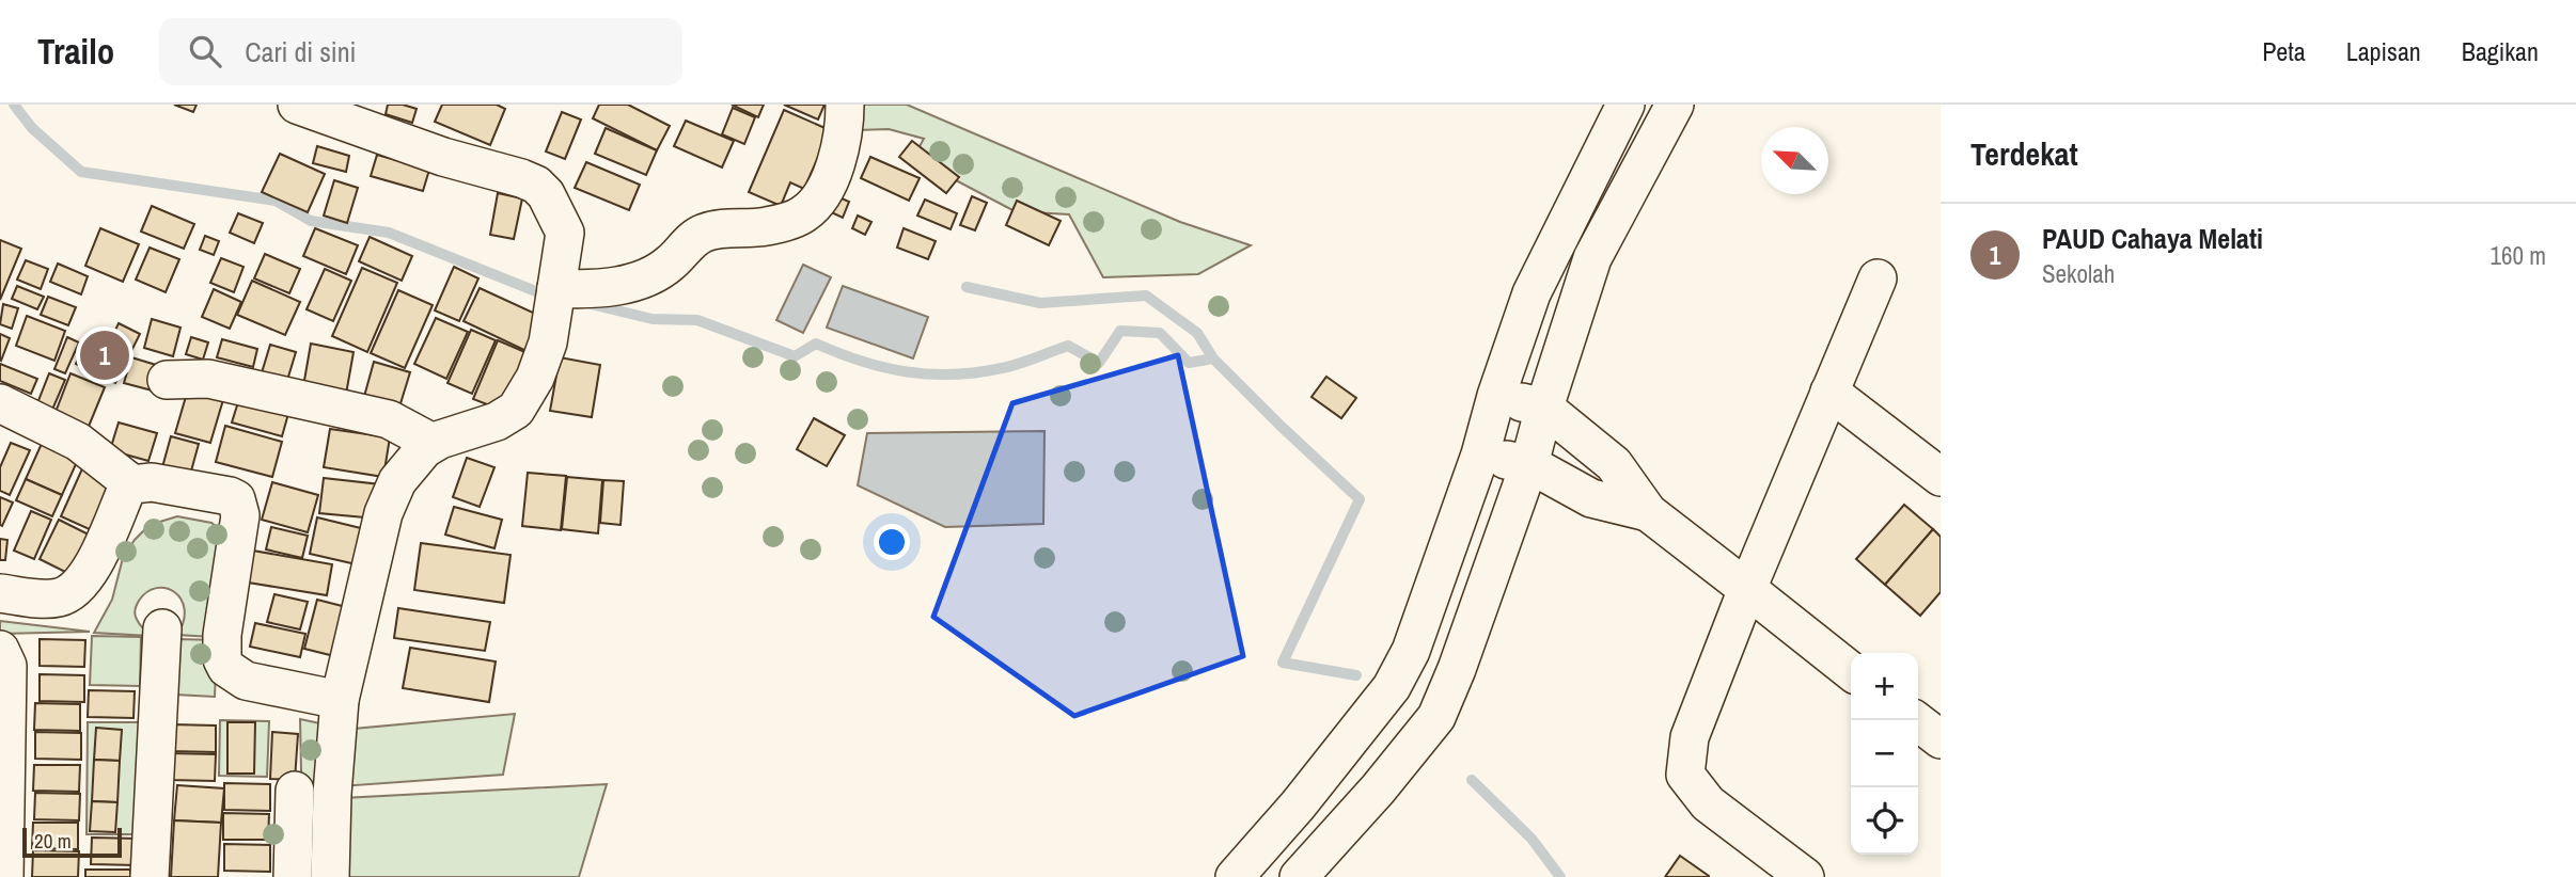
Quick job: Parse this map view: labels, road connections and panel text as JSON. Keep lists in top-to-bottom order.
{
  "scale_bar": "20 m",
  "north": "top left",
  "page": {
    "header": "Trailo",
    "search": "Cari di sini",
    "nav": ["Peta", "Lapisan", "Bagikan"],
    "heading": "Terdekat",
    "list": [
      {
        "mark": "1",
        "name": "PAUD Cahaya Melati",
        "note": "Sekolah",
        "value": "160 m"
      }
    ],
    "pins": "1",
    "map_buttons": ["+", "−"],
    "scale": "20 m"
  }
}
